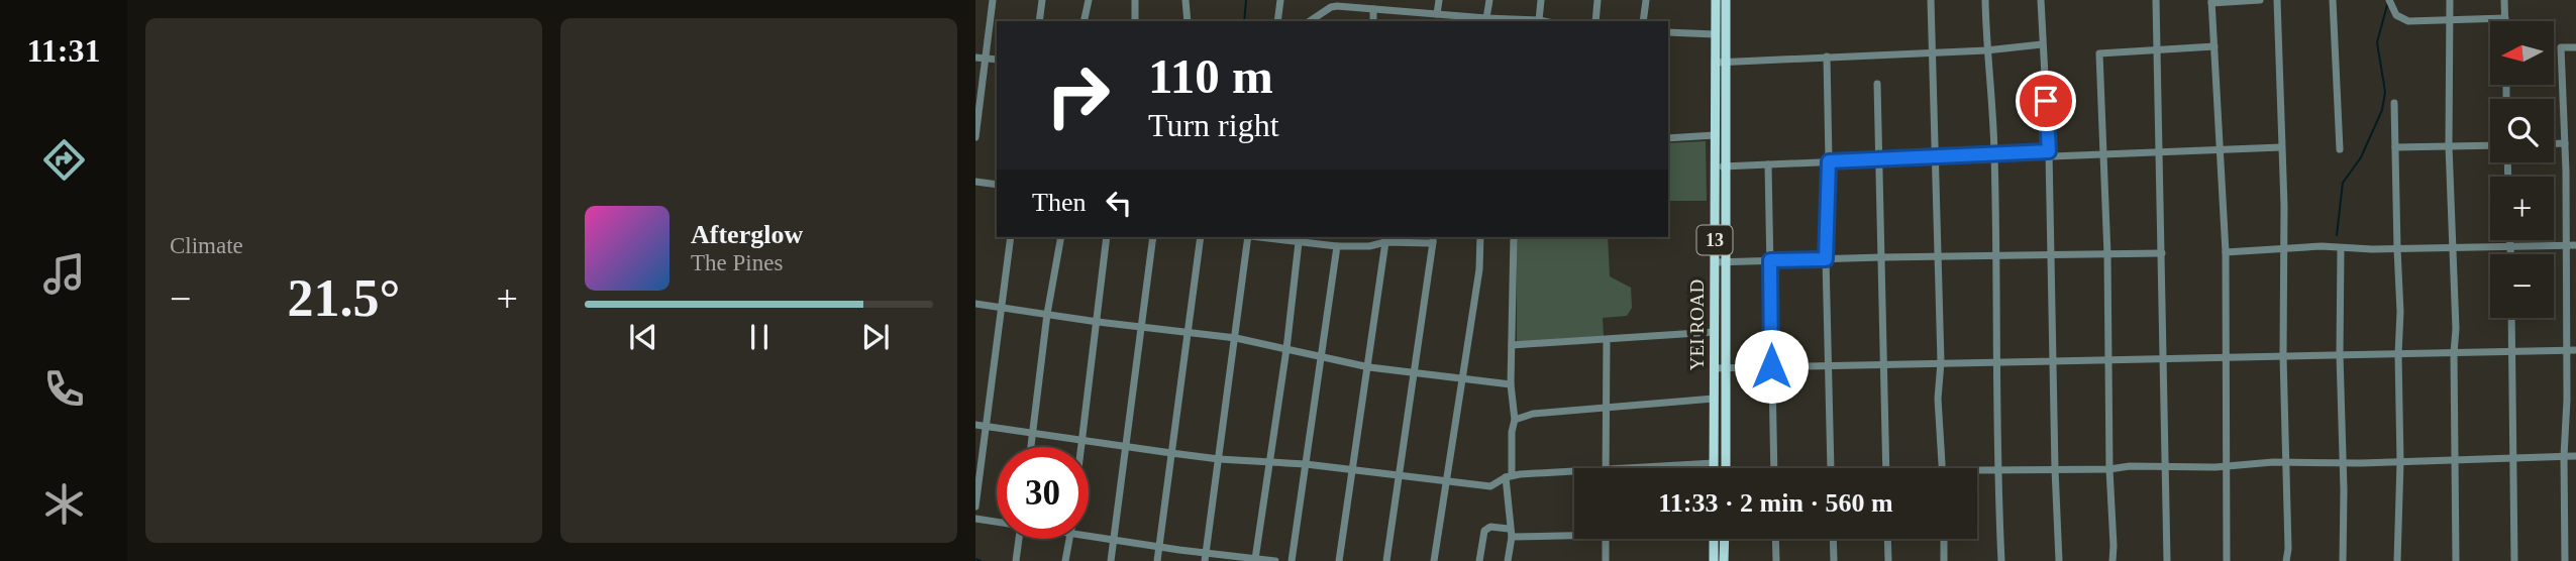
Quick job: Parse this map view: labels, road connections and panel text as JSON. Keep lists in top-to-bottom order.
{
  "streets": {
    "main road": ["13", "YEI ROAD"]
  },
  "north": "left",
  "page": {
    "tabs": "11:31",
    "tile": "Climate",
    "map_buttons": ["+", "−"],
    "turn": ["110 m", "Turn right"],
    "then": "Then",
    "song": ["Afterglow", "The Pines"],
    "heat": ["−", "21.5°", "+"],
    "limit": "30",
    "trip": "11:33 · 2 min · 560 m"
  }
}
